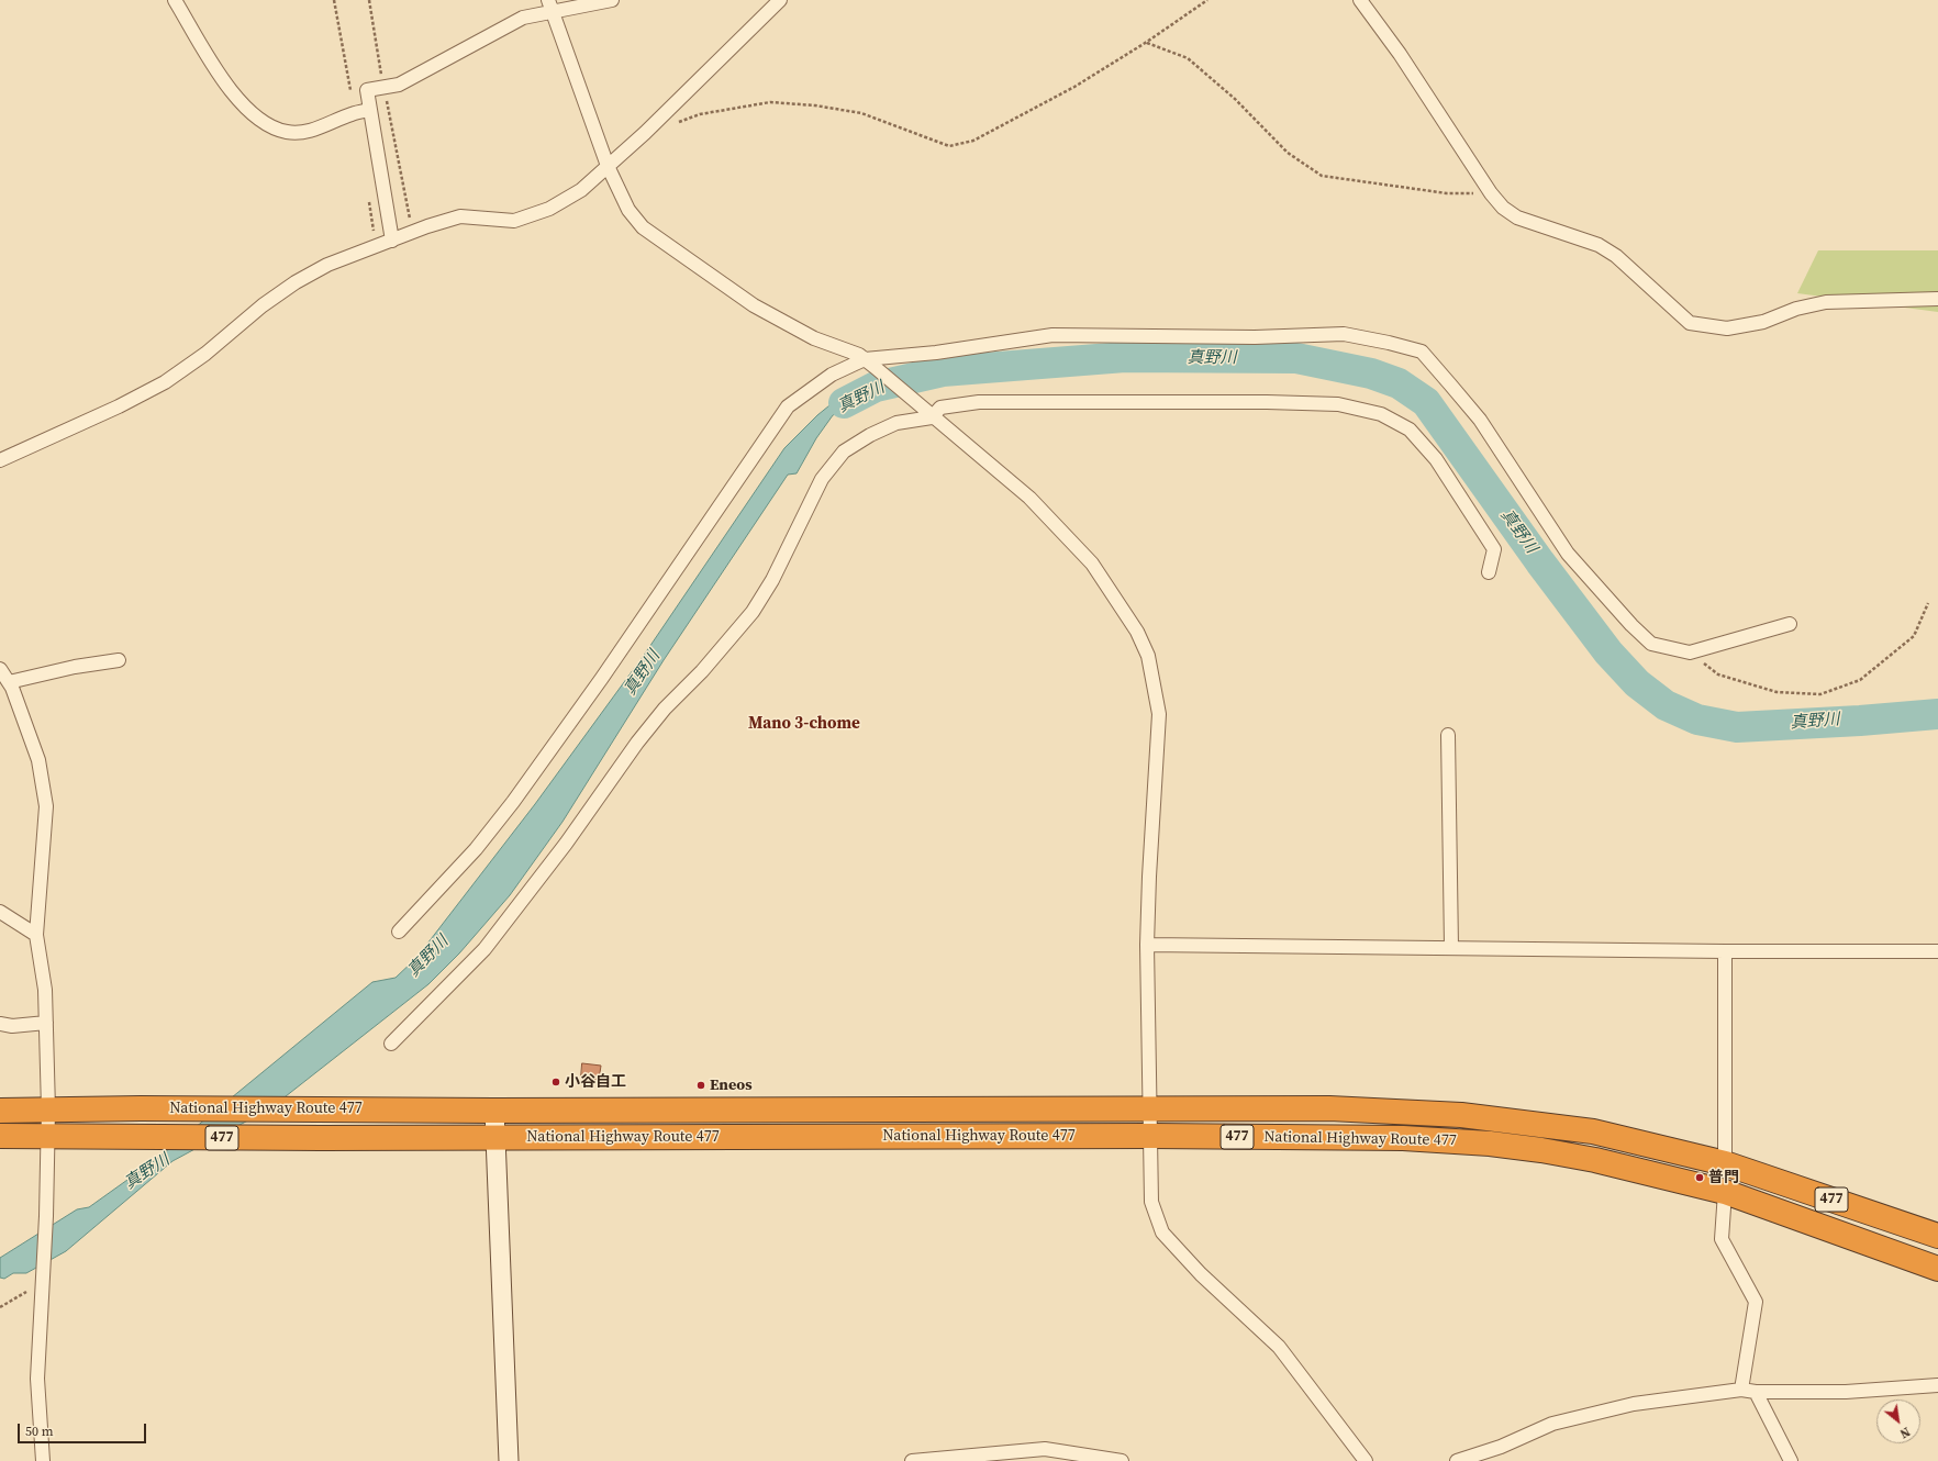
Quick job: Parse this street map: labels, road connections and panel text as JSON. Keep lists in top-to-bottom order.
{
  "streets": {
    "highway": ["National Highway Route 477", "477"]
  },
  "districts": ["Mano 3-chome"],
  "water": ["真野川"],
  "places": ["小谷自工", "Eneos", "普門"],
  "scale_bar": "50 m",
  "north": "bottom right"
}
